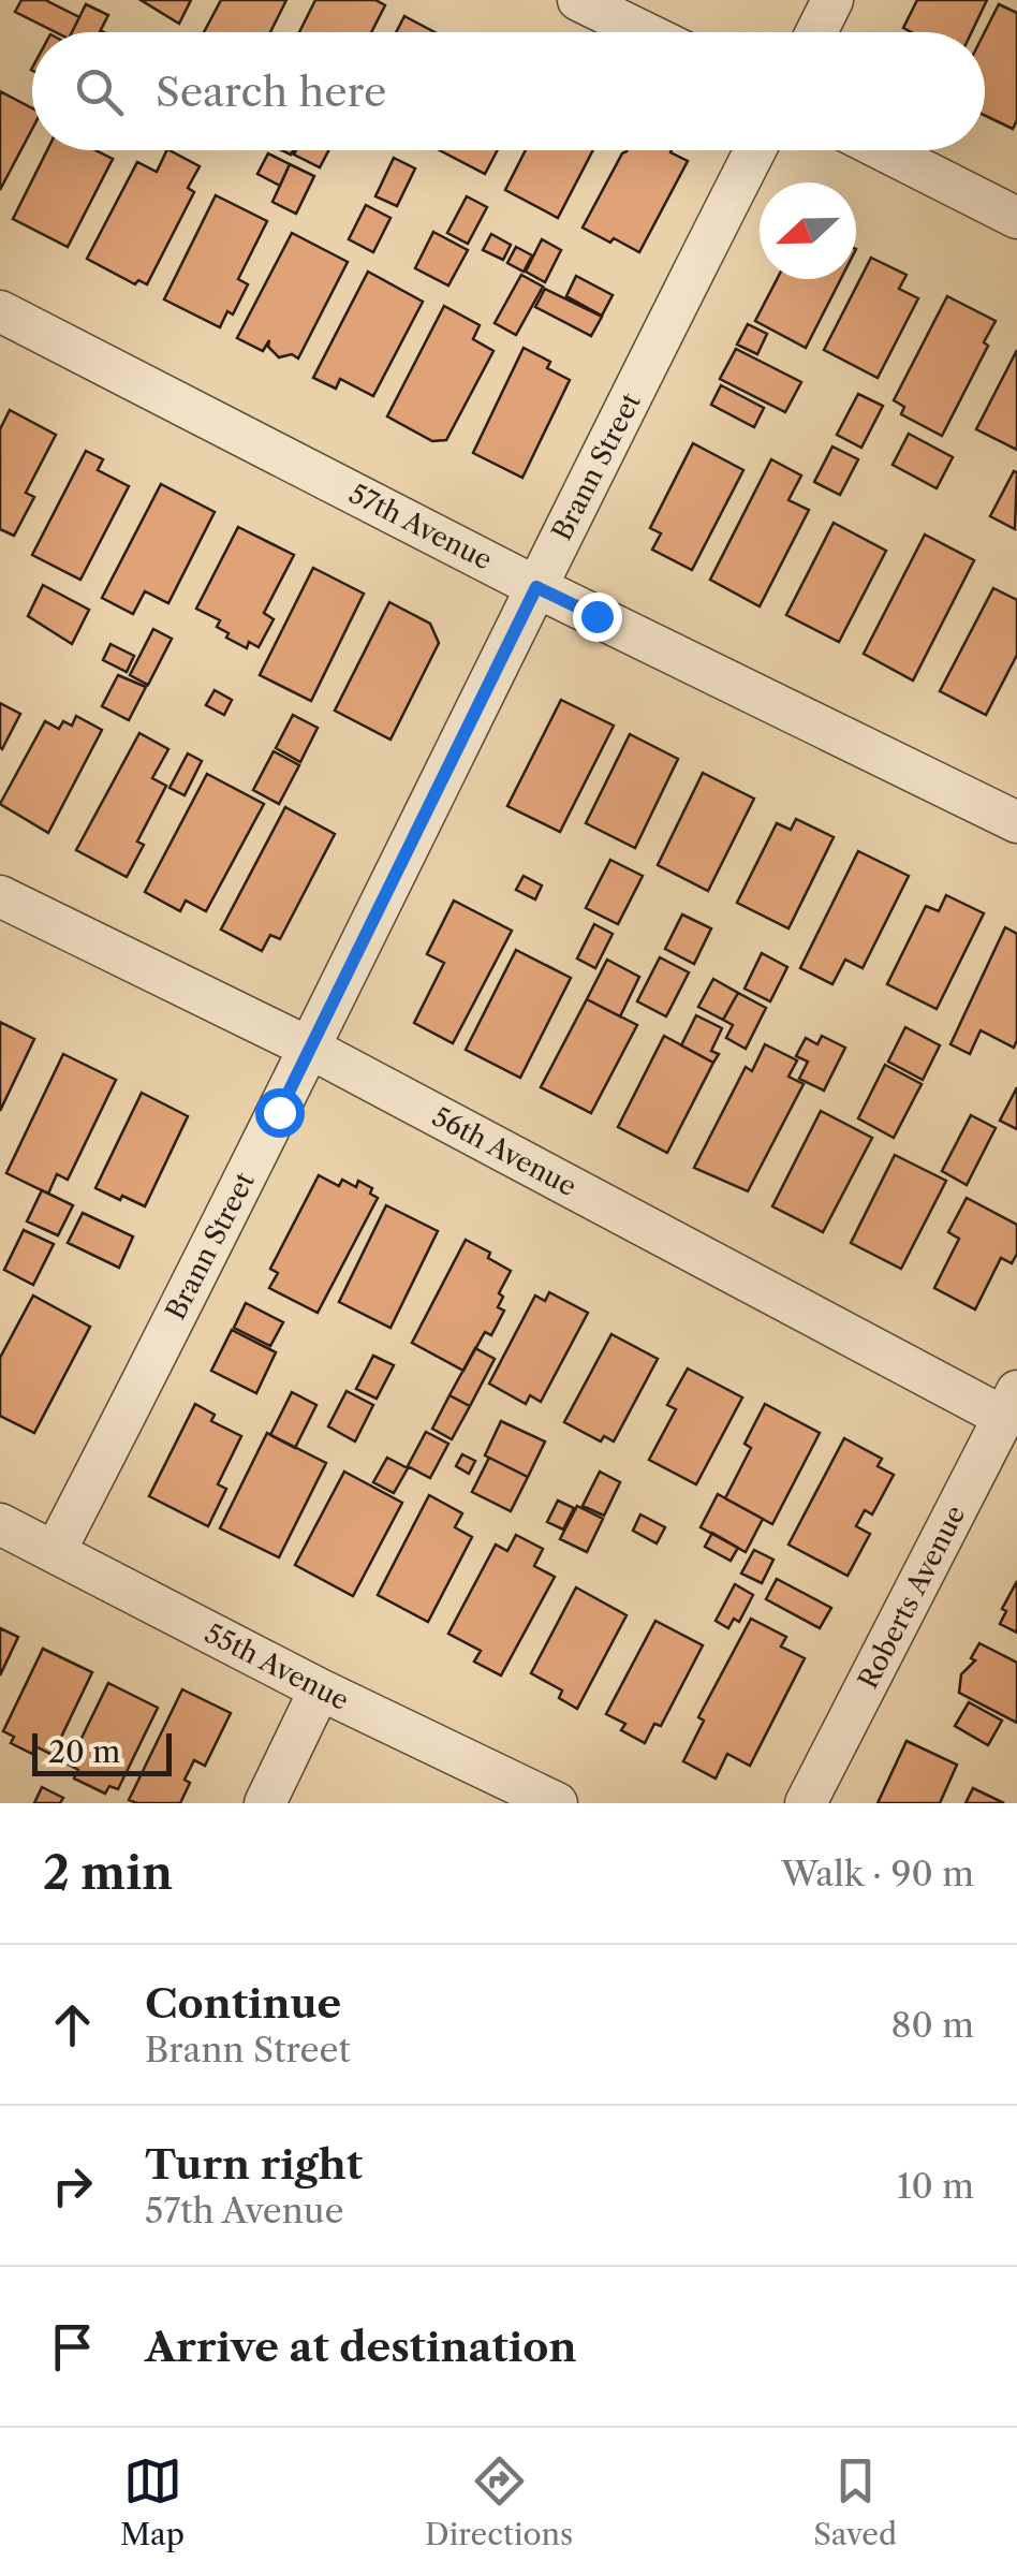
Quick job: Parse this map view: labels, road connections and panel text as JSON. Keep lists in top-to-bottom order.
{
  "streets": {
    "street": [
      "Brann Street",
      "57th Avenue",
      "56th Avenue",
      "Roberts Avenue",
      "55th Avenue"
    ]
  },
  "crossings": [
    ["Brann Street", "57th Avenue"],
    ["Brann Street", "56th Avenue"],
    ["Brann Street", "55th Avenue"],
    ["56th Avenue", "Roberts Avenue"]
  ],
  "scale_bar": "20 m",
  "north": "left",
  "page": {
    "search": "Search here",
    "scale": "20 m",
    "heading": ["2 min", "Walk · 90 m"],
    "list": [
      ["Continue", "Brann Street", "80 m"],
      ["Turn right", "57th Avenue", "10 m"],
      "Arrive at destination"
    ],
    "nav": ["Map", "Directions", "Saved"]
  }
}
